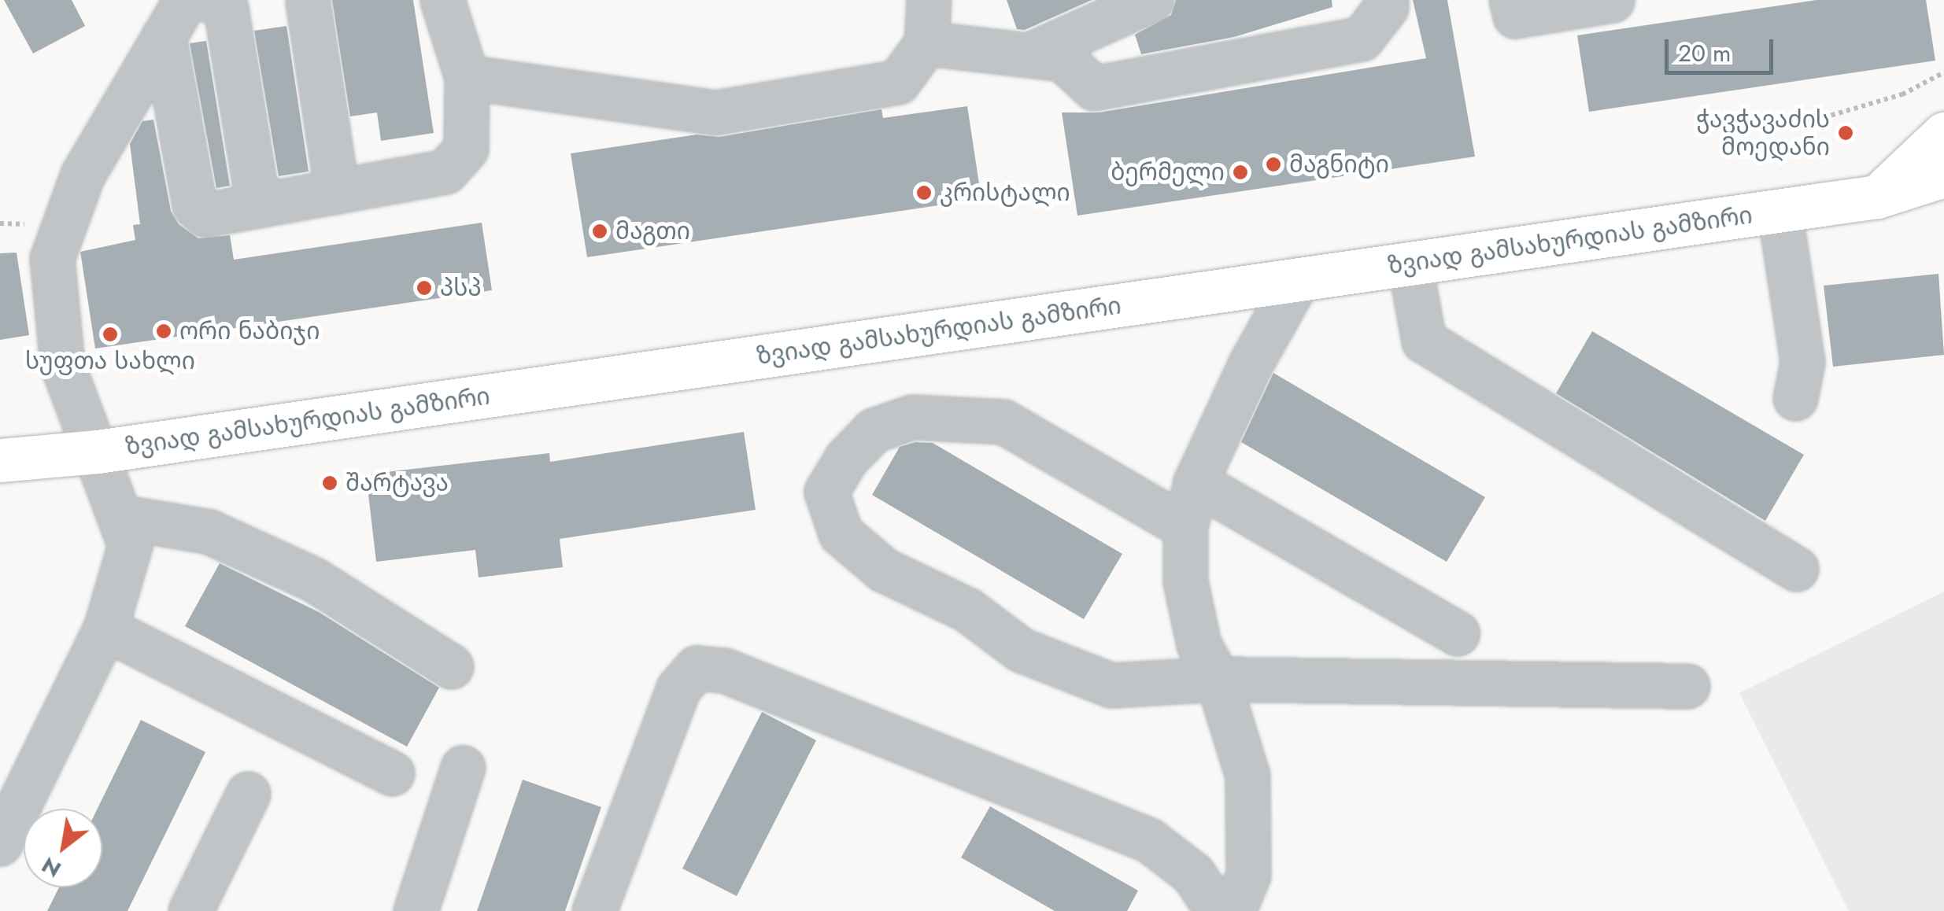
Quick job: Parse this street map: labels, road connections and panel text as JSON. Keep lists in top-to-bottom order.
{
  "streets": {
    "main road": ["ზვიად გამსახურდიას გამზირი"]
  },
  "places": [
    "ჭავჭავაძის მოედანი",
    "მაგნიტი",
    "ბერმელი",
    "კრისტალი",
    "მაგთი",
    "პსპ",
    "ორი ნაბიჯი",
    "სუფთა სახლი",
    "შარტავა"
  ],
  "scale_bar": "20 m",
  "north": "bottom left"
}
